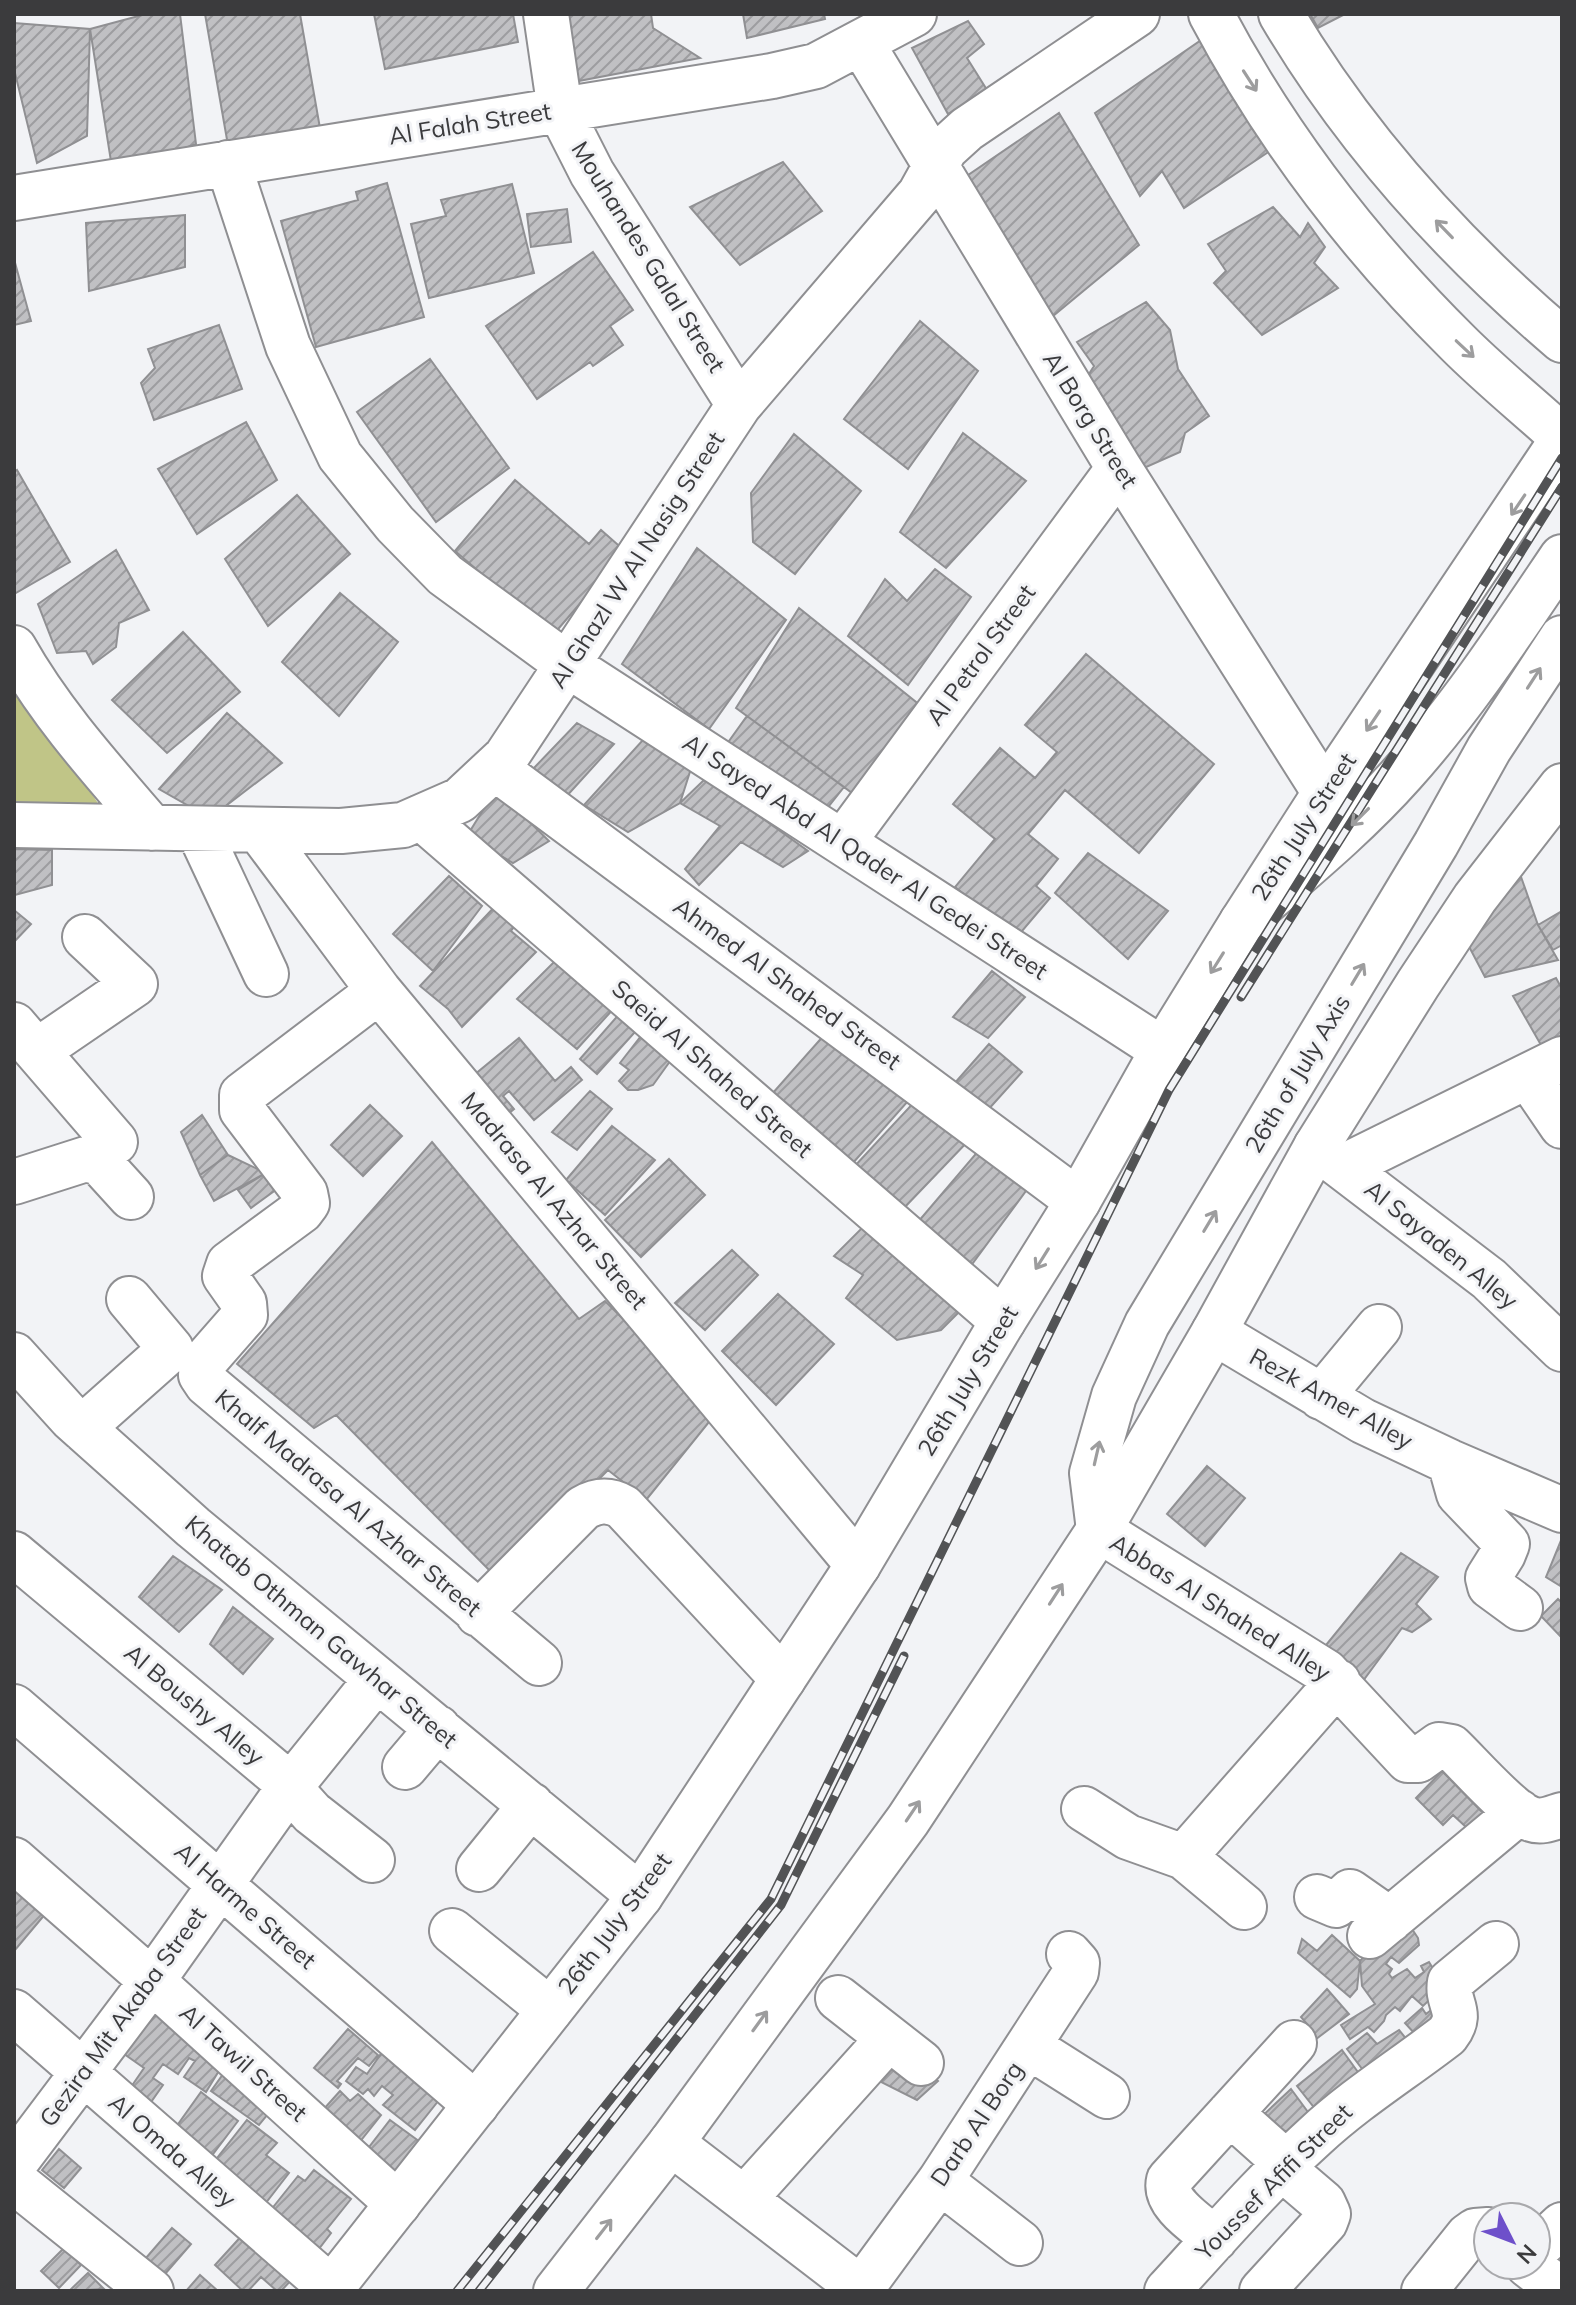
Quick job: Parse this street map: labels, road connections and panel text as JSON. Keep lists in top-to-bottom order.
{
  "streets": {
    "main road": [
      "Al Falah Street",
      "Mouhandes Galal Street",
      "Al Borg Street",
      "Al Ghazl W Al Nasig Street",
      "Al Petrol Street",
      "26th July Street",
      "Al Sayed Abd Al Qader Al Gedei Street",
      "Ahmed Al Shahed Street",
      "Saeid Al Shahed Street",
      "26th of July Axis",
      "Madrasa Al Azhar Street",
      "Al Sayaden Alley",
      "Rezk Amer Alley",
      "Khalf Madrasa Al Azhar Street",
      "Abbas Al Shahed Alley",
      "Khatab Othman Gawhar Street",
      "Al Boushy Alley",
      "Al Harme Street",
      "Gezira Mit Akaba Street",
      "Al Tawil Street",
      "Darb Al Borg",
      "Al Omda Alley",
      "Youssef Afifi Street"
    ]
  },
  "crossings": [
    ["Al Falah Street", "Mouhandes Galal Street"],
    ["Al Falah Street", "Al Borg Street"],
    ["Al Falah Street", "Al Sayed Abd Al Qader Al Gedei Street"],
    ["Mouhandes Galal Street", "Al Ghazl W Al Nasig Street"],
    ["Al Borg Street", "Al Ghazl W Al Nasig Street"],
    ["Al Borg Street", "Al Petrol Street"],
    ["Al Borg Street", "26th July Street"],
    ["Al Ghazl W Al Nasig Street", "Al Sayed Abd Al Qader Al Gedei Street"],
    ["Al Ghazl W Al Nasig Street", "Ahmed Al Shahed Street"],
    ["Al Ghazl W Al Nasig Street", "Saeid Al Shahed Street"],
    ["Al Ghazl W Al Nasig Street", "Madrasa Al Azhar Street"],
    ["Al Petrol Street", "Al Sayed Abd Al Qader Al Gedei Street"],
    ["26th July Street", "Al Sayed Abd Al Qader Al Gedei Street"],
    ["26th July Street", "Ahmed Al Shahed Street"],
    ["26th July Street", "Saeid Al Shahed Street"],
    ["26th July Street", "Madrasa Al Azhar Street"],
    ["26th July Street", "Khatab Othman Gawhar Street"],
    ["26th July Street", "Al Harme Street"],
    ["26th July Street", "Al Tawil Street"],
    ["26th July Street", "Al Omda Alley"],
    ["26th of July Axis", "Abbas Al Shahed Alley"],
    ["Madrasa Al Azhar Street", "Khalf Madrasa Al Azhar Street"],
    ["Khatab Othman Gawhar Street", "Gezira Mit Akaba Street"],
    ["Al Boushy Alley", "Gezira Mit Akaba Street"],
    ["Al Harme Street", "Gezira Mit Akaba Street"],
    ["Gezira Mit Akaba Street", "Al Tawil Street"],
    ["Gezira Mit Akaba Street", "Al Omda Alley"]
  ],
  "north": "bottom right"
}
